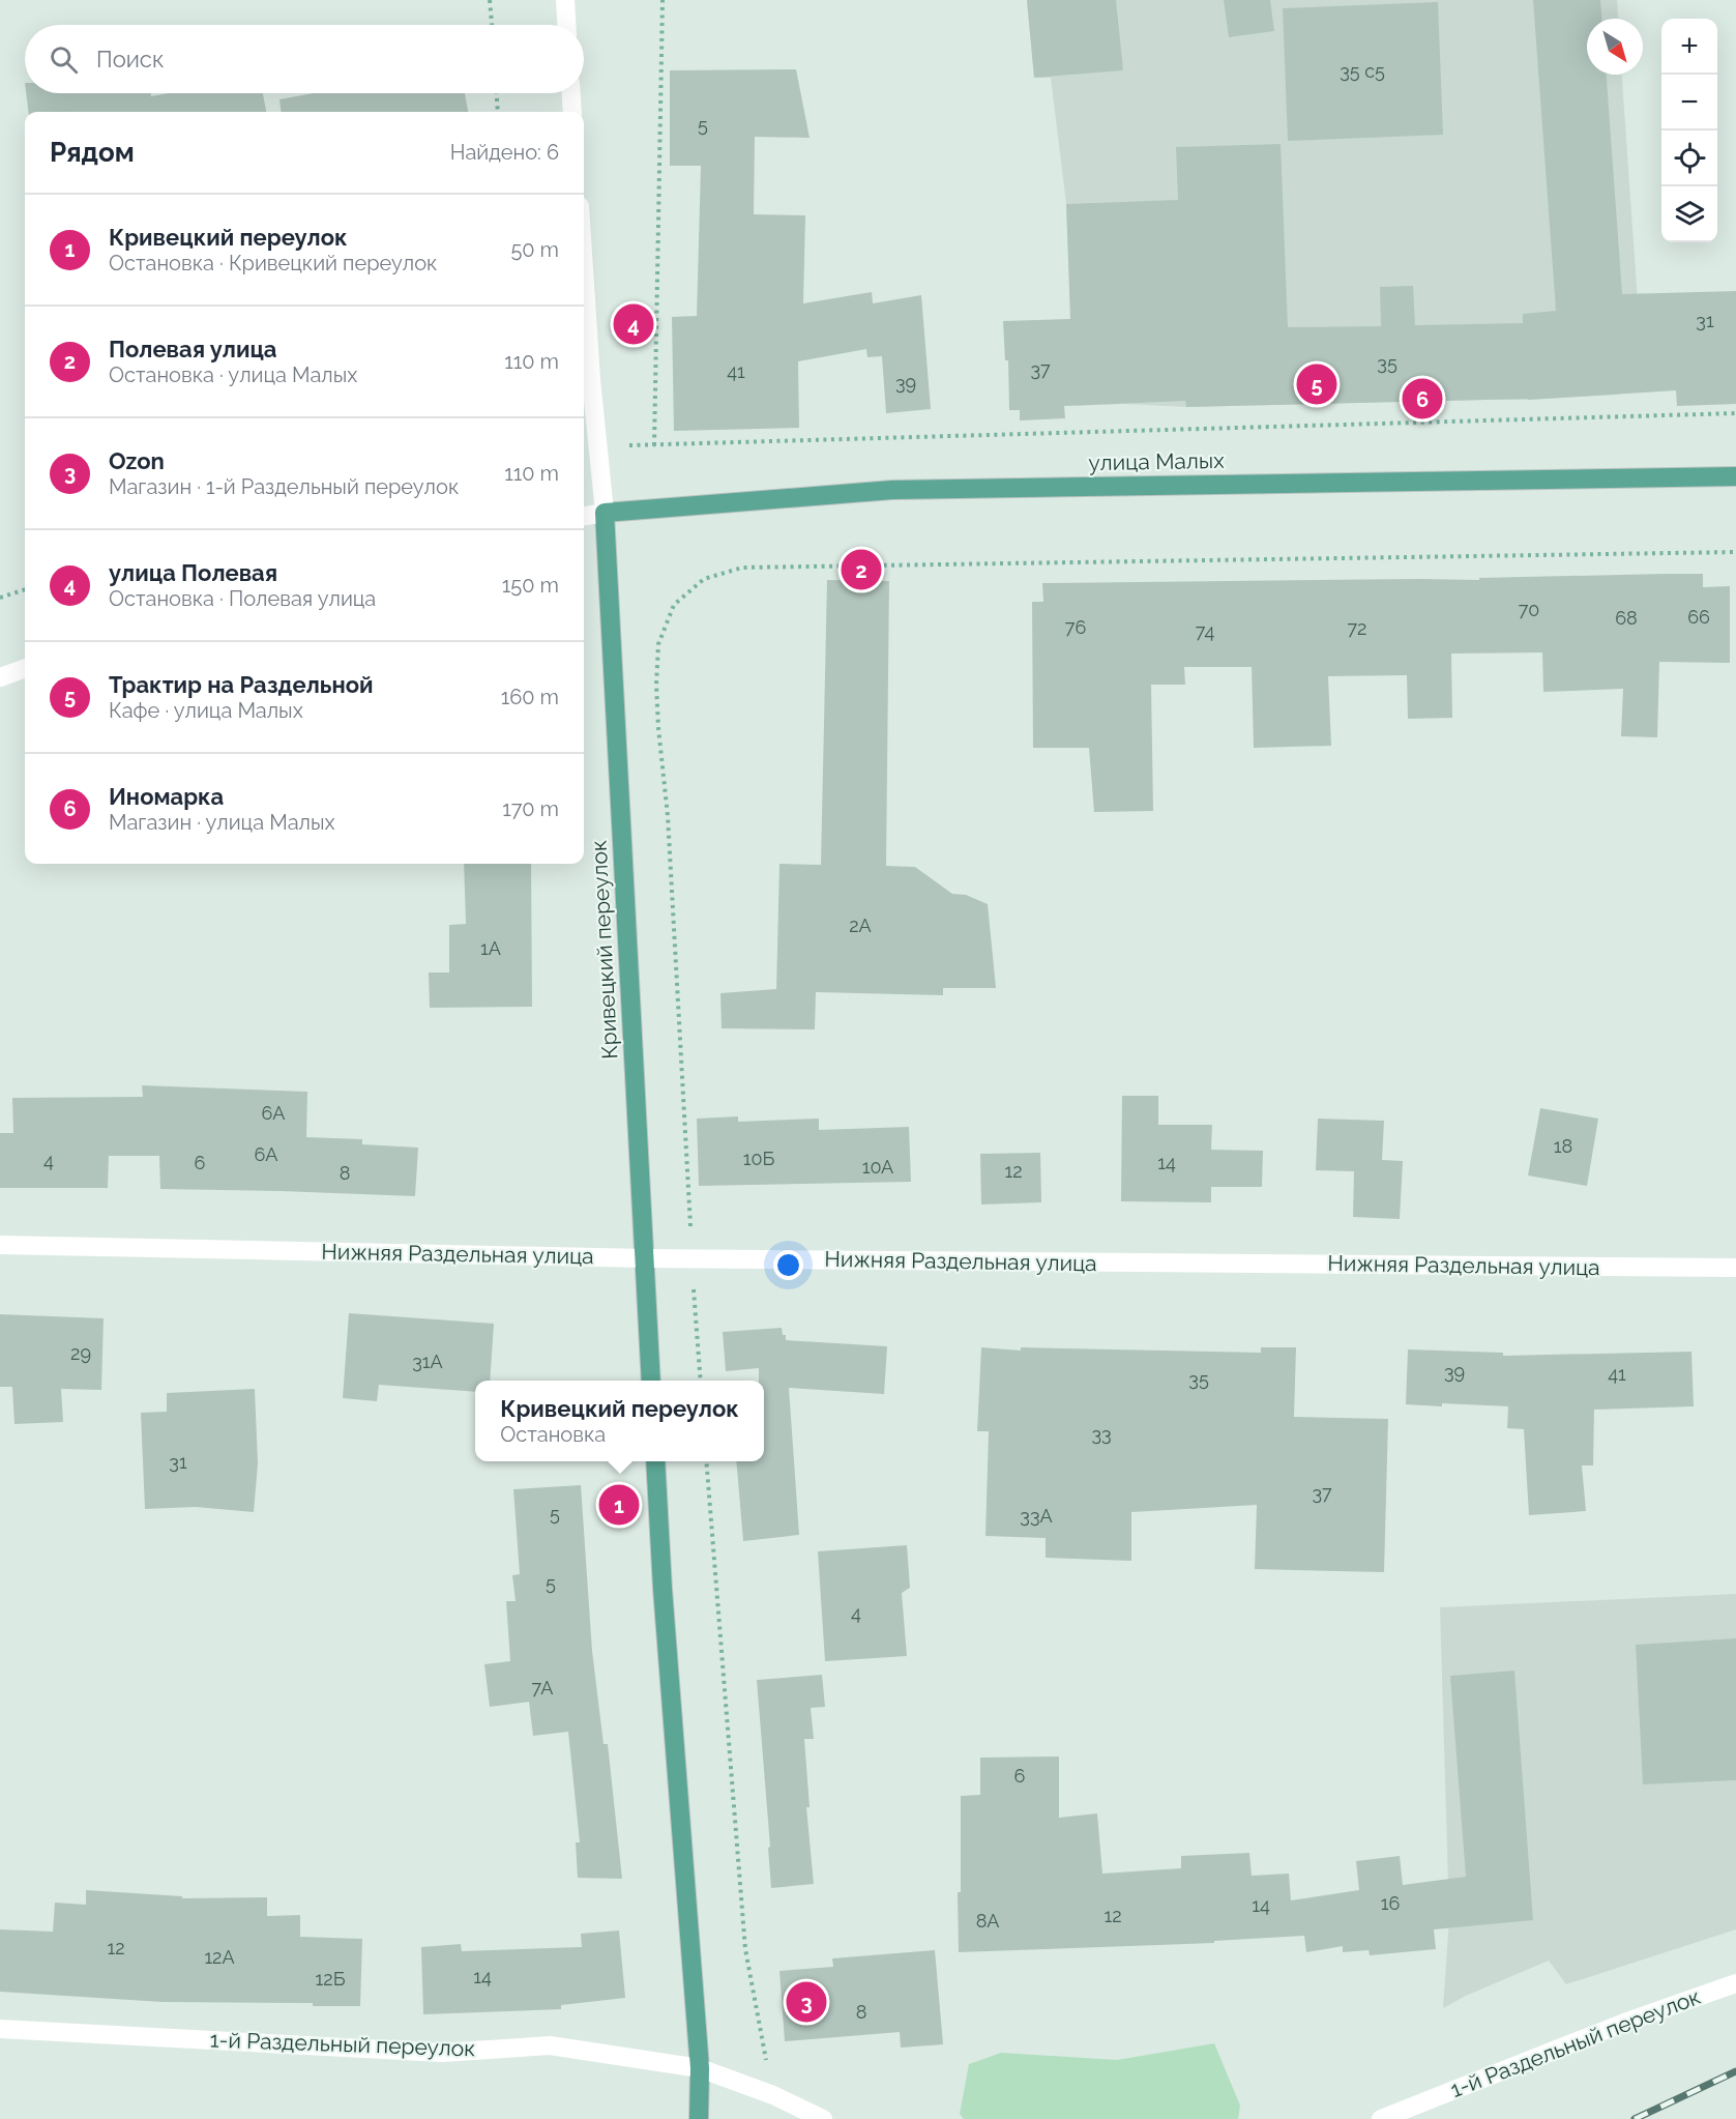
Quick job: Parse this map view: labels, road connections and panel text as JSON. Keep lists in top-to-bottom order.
{
  "streets": {
    "main road": ["улица Малых", "Кривецкий переулок"],
    "street": ["Нижняя Раздельная улица", "1-й Раздельный переулок"]
  },
  "crossings": [
    ["улица Малых", "Кривецкий переулок"],
    ["Кривецкий переулок", "Нижняя Раздельная улица"]
  ],
  "house_numbers": [
    "35 c5",
    "5",
    "31",
    "35",
    "37",
    "41",
    "39",
    "70",
    "66",
    "68",
    "76",
    "72",
    "74",
    "2А",
    "1А",
    "6А",
    "18",
    "6А",
    "10Б",
    "4",
    "6",
    "14",
    "10А",
    "12",
    "8",
    "29",
    "31А",
    "39",
    "41",
    "35",
    "33",
    "31",
    "37",
    "5",
    "33А",
    "5",
    "4",
    "7А",
    "6",
    "16",
    "14",
    "12",
    "8А",
    "12",
    "12А",
    "14",
    "12Б",
    "8"
  ],
  "north": "bottom right",
  "page": {
    "map_buttons": ["+", "−"],
    "search": "Поиск",
    "heading": ["Рядом", "Найдено: 6"],
    "list": [
      {
        "mark": "1",
        "name": "Кривецкий переулок",
        "note": "Остановка · Кривецкий переулок",
        "value": "50 m"
      },
      {
        "mark": "2",
        "name": "Полевая улица",
        "note": "Остановка · улица Малых",
        "value": "110 m"
      },
      {
        "mark": "3",
        "name": "Ozon",
        "note": "Магазин · 1-й Раздельный переулок",
        "value": "110 m"
      },
      {
        "mark": "4",
        "name": "улица Полевая",
        "note": "Остановка · Полевая улица",
        "value": "150 m"
      },
      {
        "mark": "5",
        "name": "Трактир на Раздельной",
        "note": "Кафе · улица Малых",
        "value": "160 m"
      },
      {
        "mark": "6",
        "name": "Иномарка",
        "note": "Магазин · улица Малых",
        "value": "170 m"
      }
    ],
    "pins": [
      "4",
      "5",
      "6",
      "2",
      "1",
      "3"
    ],
    "popup": ["Кривецкий переулок", "Остановка"]
  }
}
